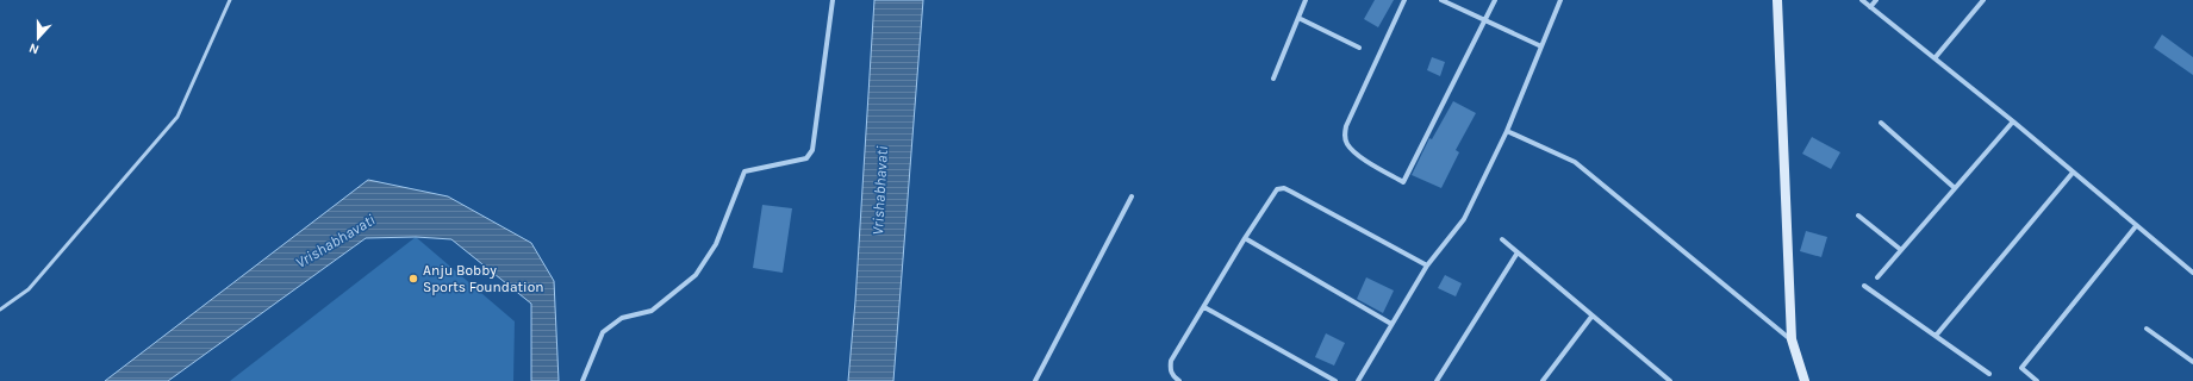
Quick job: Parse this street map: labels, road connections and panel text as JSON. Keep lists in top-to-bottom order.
{
  "water": ["Vrishabhavati"],
  "places": ["Anju Bobby Sports Foundation"],
  "north": "bottom"
}
